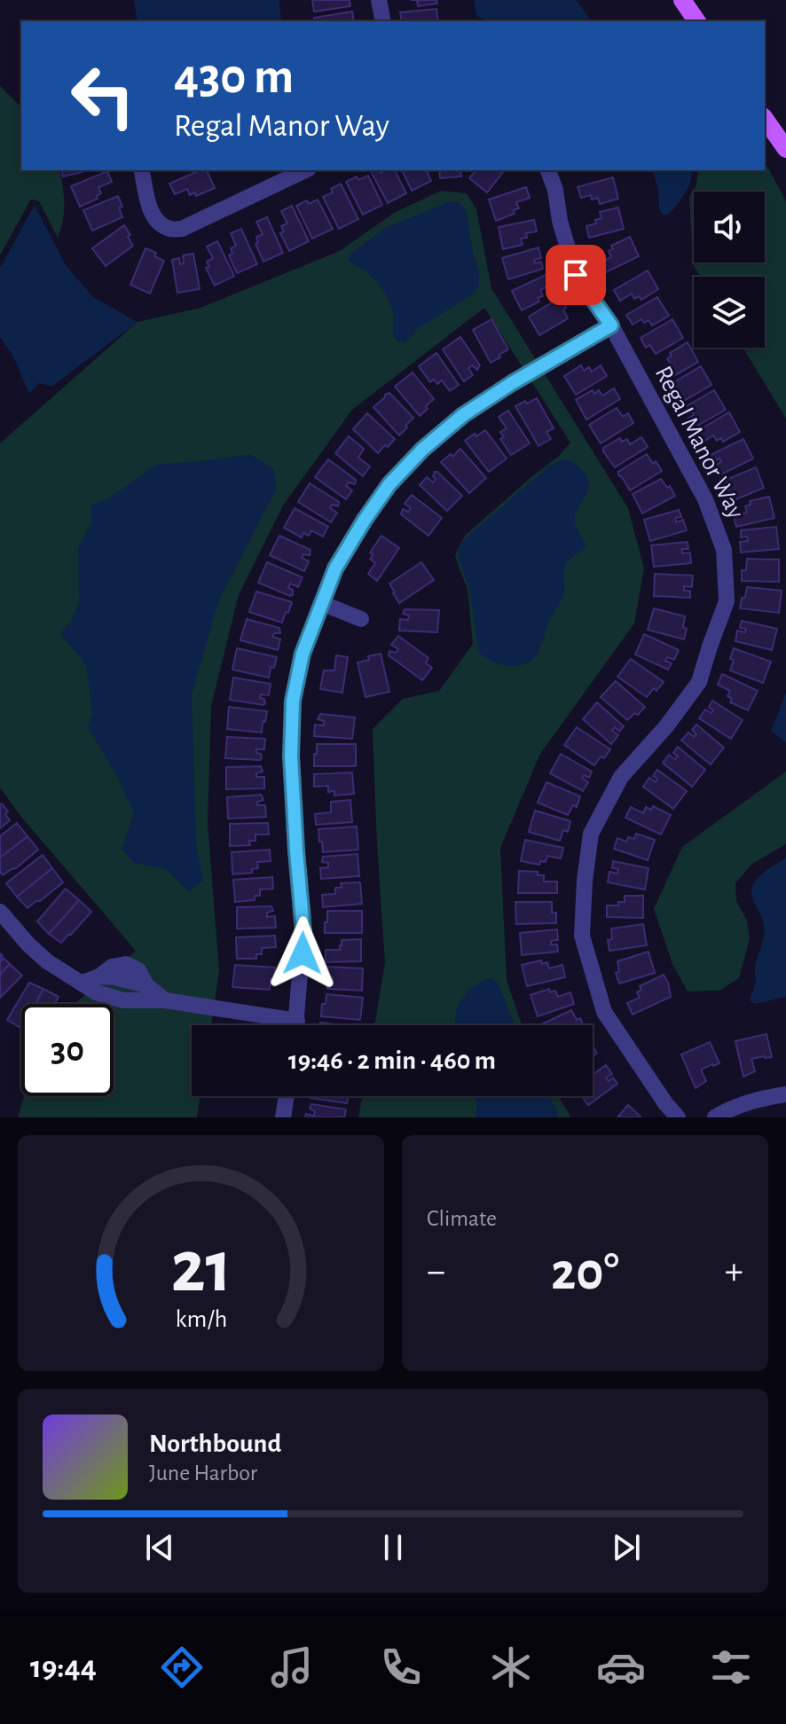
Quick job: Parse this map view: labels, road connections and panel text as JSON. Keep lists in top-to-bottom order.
{
  "streets": {
    "street": ["Regal Manor Way"]
  },
  "page": {
    "turn": ["430 m", "Regal Manor Way"],
    "limit": "30",
    "trip": "19:46 · 2 min · 460 m",
    "tile": "Climate",
    "heat": ["−", "20°", "+"],
    "song": ["Northbound", "June Harbor"],
    "tabs": "19:44",
    "gauge": ["21", "km/h"]
  }
}
